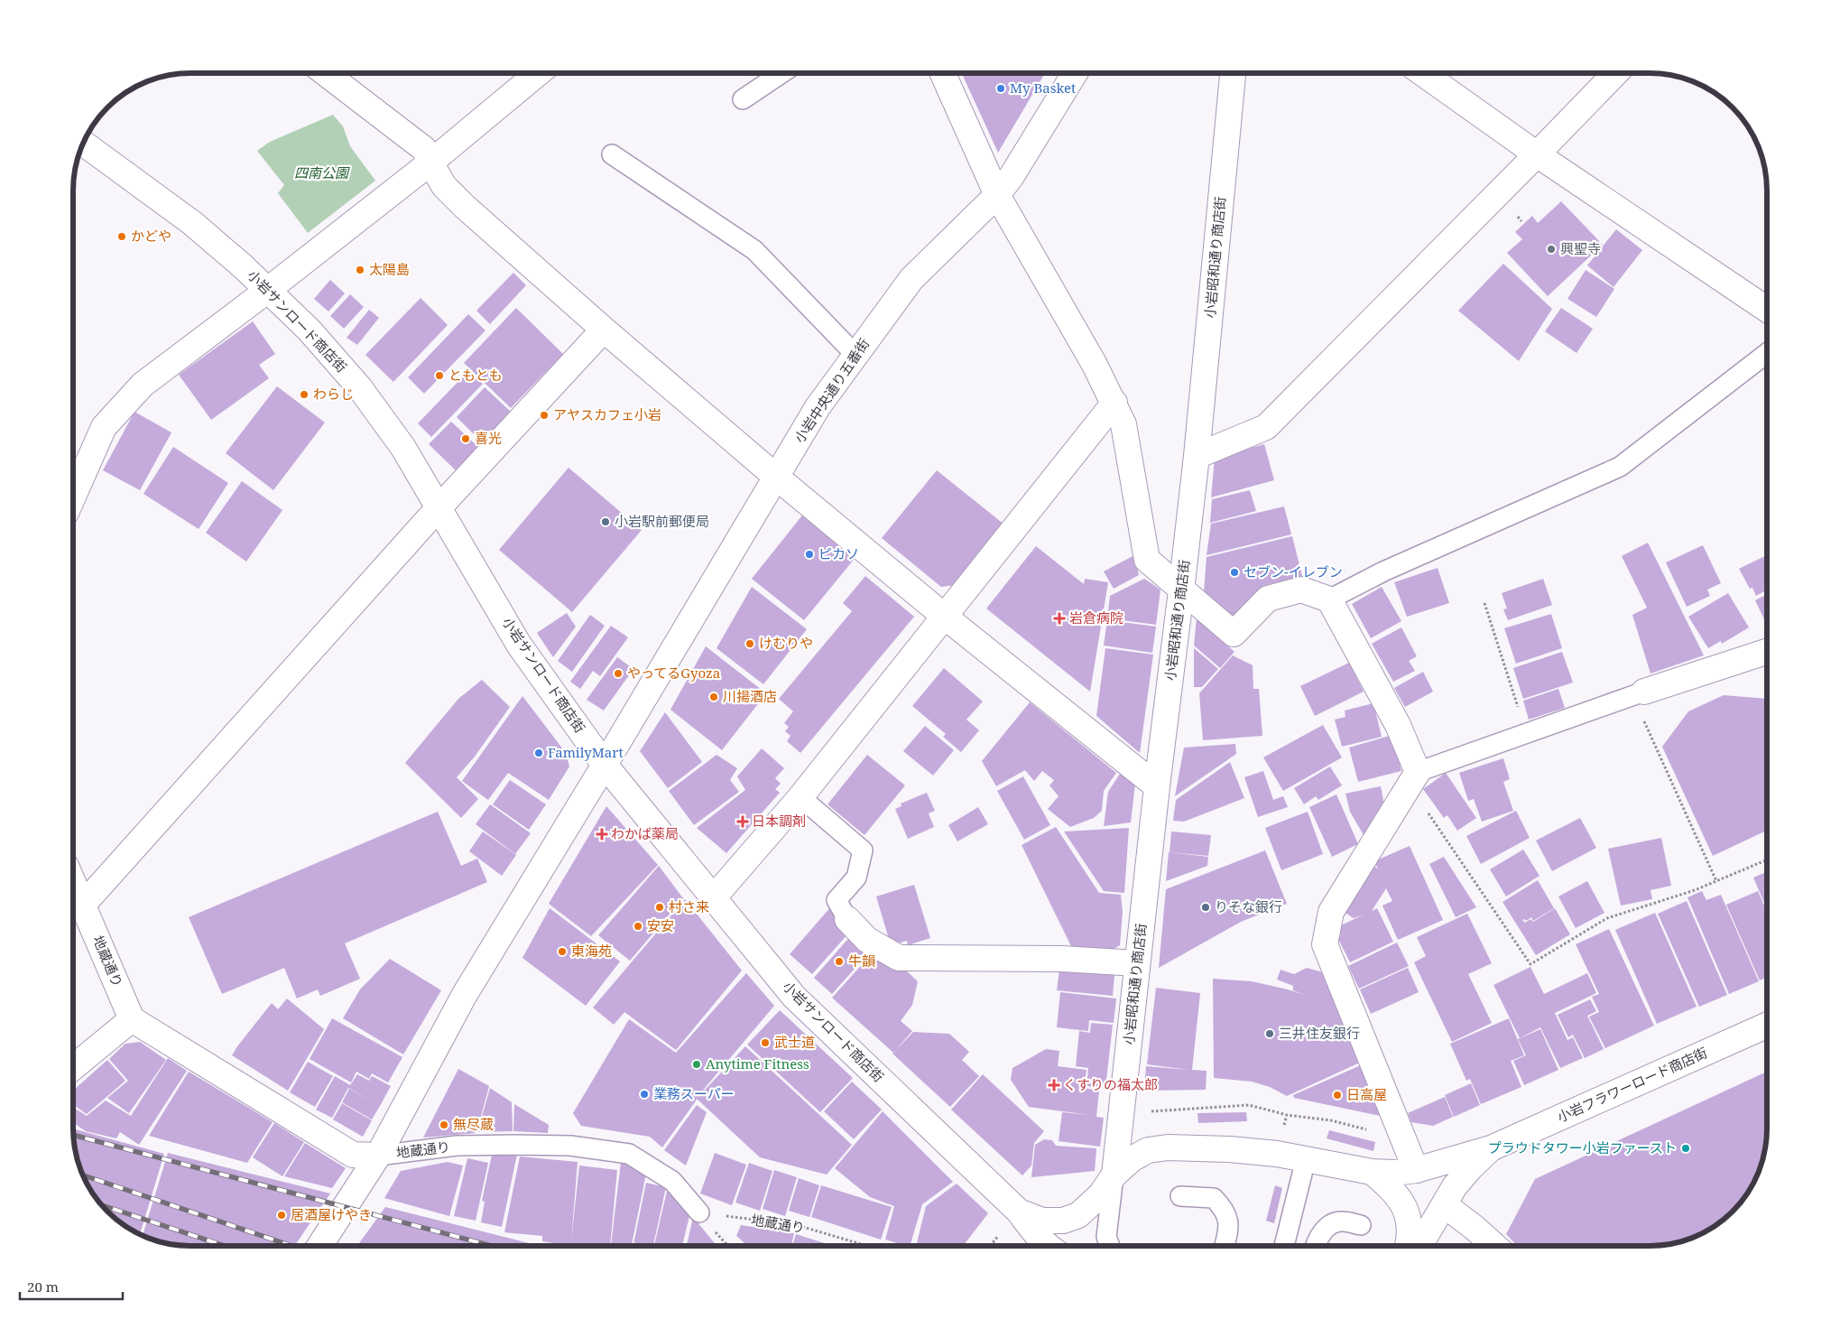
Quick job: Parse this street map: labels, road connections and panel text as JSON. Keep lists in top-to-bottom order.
{
  "streets": {
    "street": [
      "小岩昭和通り商店街",
      "小岩サンロード商店街",
      "小岩中央通り五番街",
      "地蔵通り",
      "小岩フラワーロード商店街"
    ]
  },
  "crossings": [
    ["小岩サンロード商店街", "小岩中央通り五番街"],
    ["小岩中央通り五番街", "地蔵通り"]
  ],
  "parks": ["四南公園"],
  "places": {
    "other": [
      "My Basket",
      "かどや",
      "興聖寺",
      "太陽島",
      "ともとも",
      "わらじ",
      "アヤスカフェ小岩",
      "喜光",
      "小岩駅前郵便局",
      "ピカソ",
      "セブン-イレブン",
      "けむりや",
      "やってるGyoza",
      "川揚酒店",
      "FamilyMart",
      "村さ来",
      "りそな銀行",
      "安安",
      "東海苑",
      "牛韻",
      "三井住友銀行",
      "武士道",
      "Anytime Fitness",
      "業務スーパー",
      "日高屋",
      "無尽蔵",
      "プラウドタワー小岩ファースト",
      "居酒屋けやき"
    ],
    "health": [
      "岩倉病院",
      "日本調剤",
      "わかば薬局",
      "くすりの福太郎"
    ]
  },
  "scale_bar": "20 m"
}
